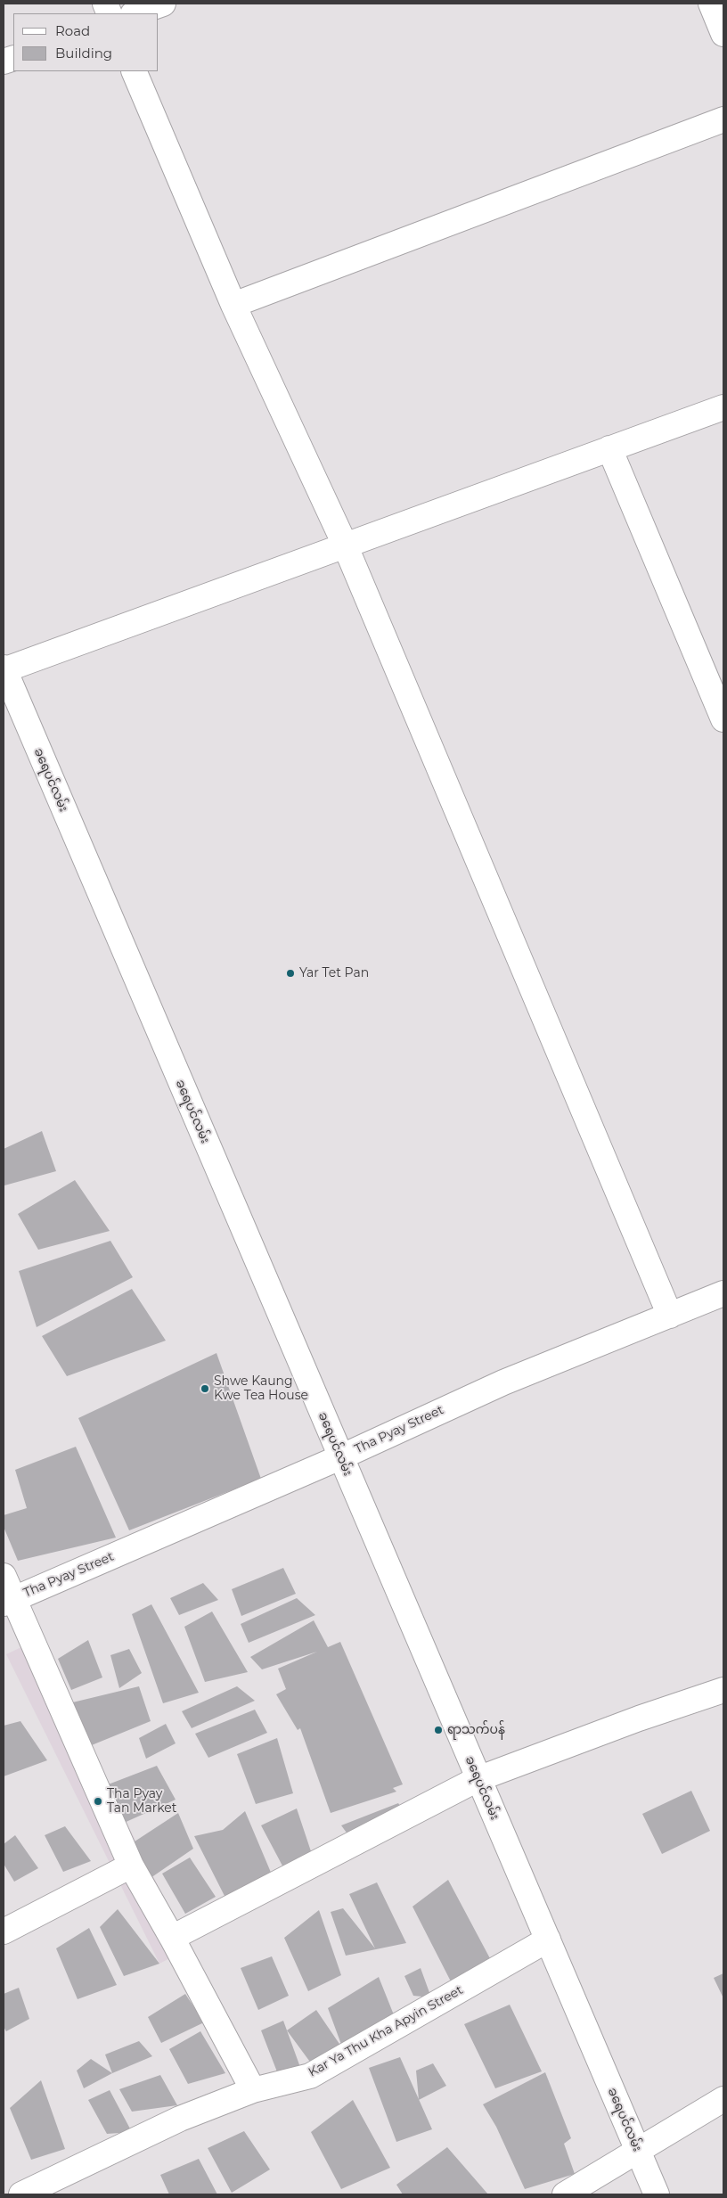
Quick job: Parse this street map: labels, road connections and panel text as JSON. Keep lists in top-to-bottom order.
{
  "streets": {
    "street": ["ခရေပင်လမ်း", "Tha Pyay Street", "Kar Ya Thu Kha Apyin Street"]
  },
  "crossings": [
    ["ခရေပင်လမ်း", "Tha Pyay Street"],
    ["ခရေပင်လမ်း", "Kar Ya Thu Kha Apyin Street"]
  ],
  "places": [
    "Yar Tet Pan",
    "Shwe Kaung Kwe Tea House",
    "ရာသက်ပန်",
    "Tha Pyay Tan Market"
  ],
  "legend": ["Road", "Building"]
}
